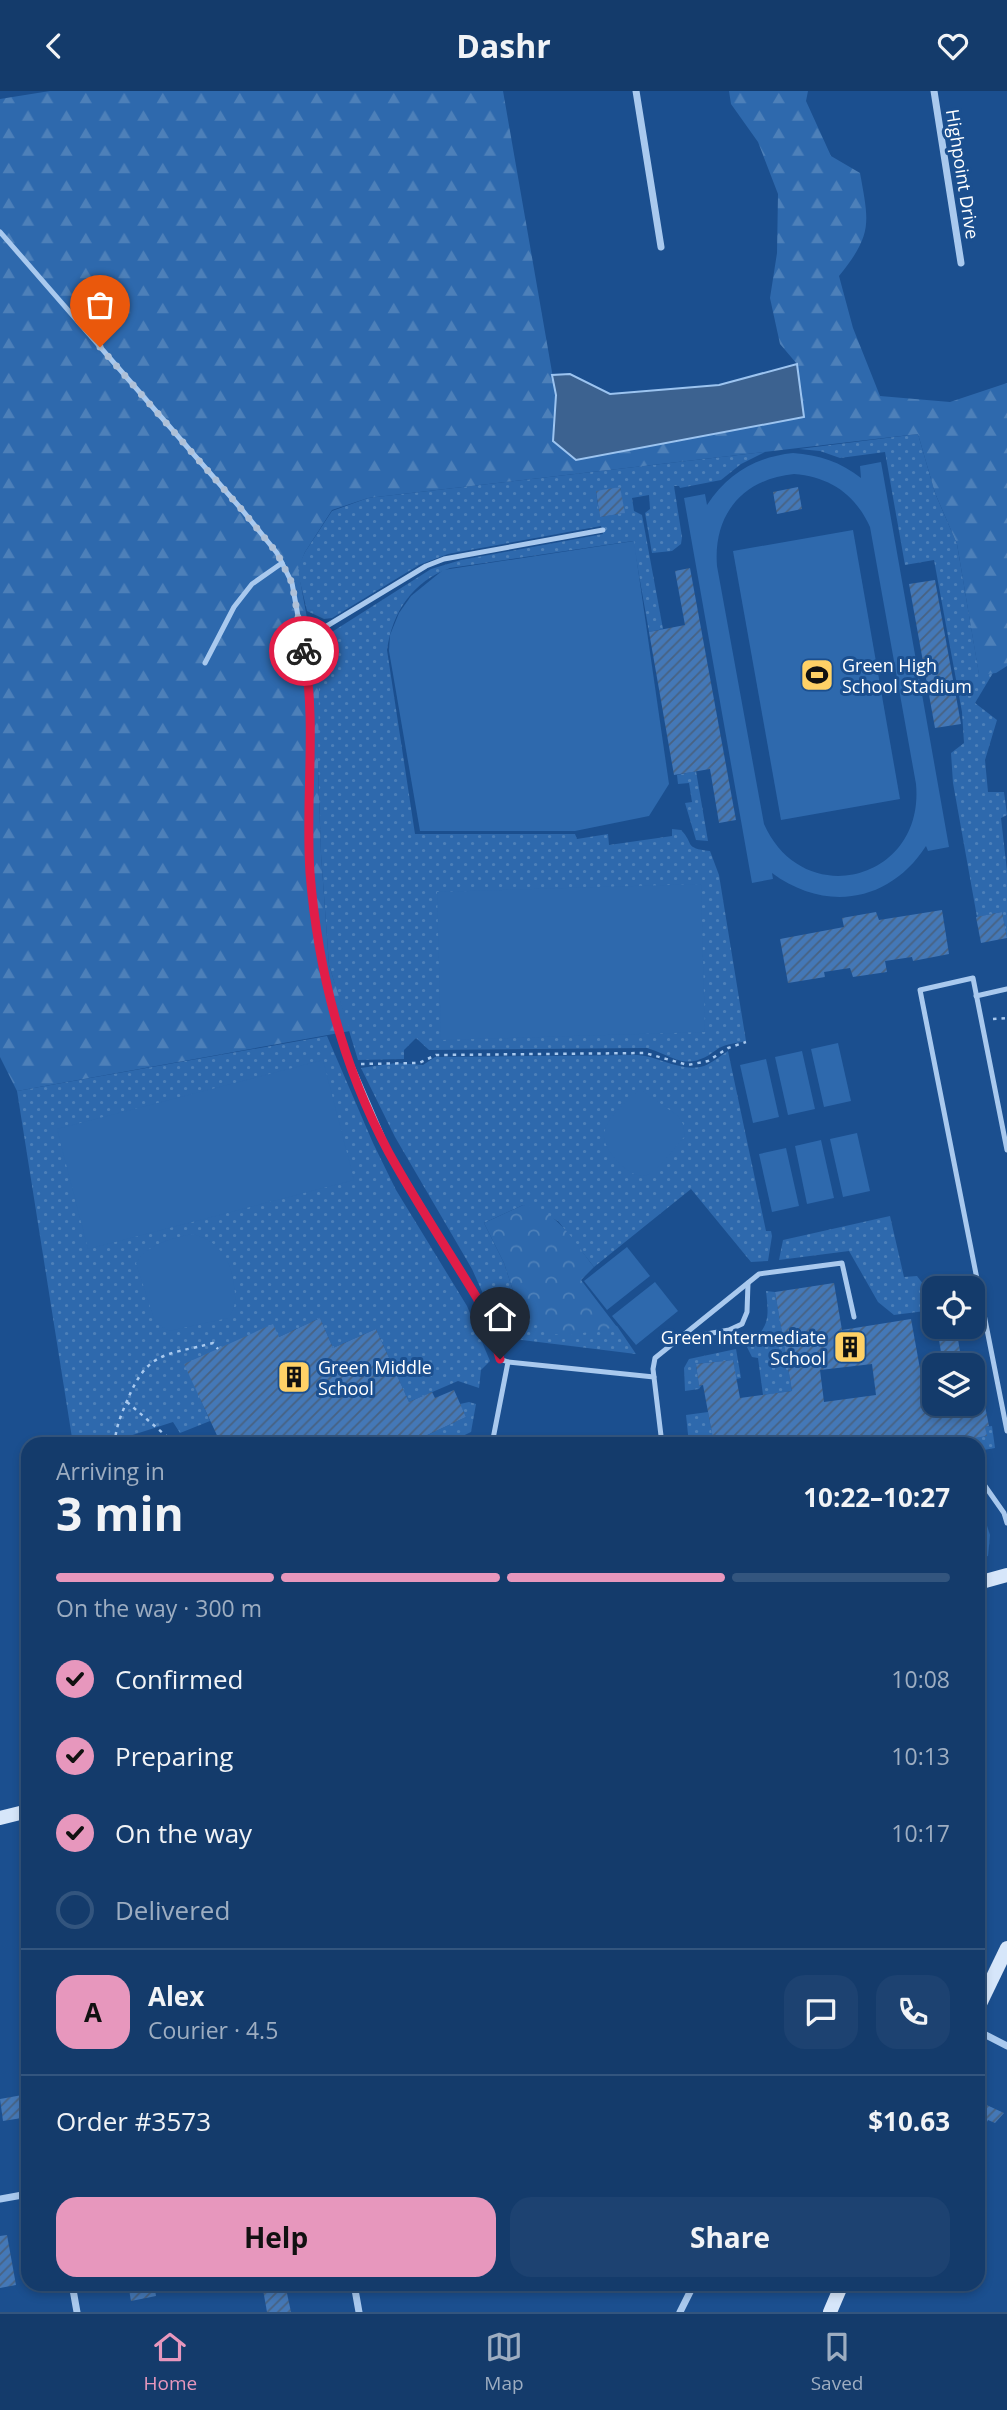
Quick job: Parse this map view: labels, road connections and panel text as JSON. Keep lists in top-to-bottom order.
{
  "streets": {
    "street": ["Highpoint Drive"]
  },
  "places": {
    "sports": ["Green High School Stadium"],
    "building": ["Green Intermediate School", "Green Middle School"]
  },
  "page": {
    "header": "Dashr",
    "heading": ["3 min", "Arriving in", "10:22–10:27"],
    "panel": [
      "Alex",
      "Courier · 4.5",
      "Order #3573",
      "$10.63"
    ],
    "bar": "On the way · 300 m",
    "list": [
      ["Confirmed", "10:08"],
      ["Preparing", "10:13"],
      ["On the way", "10:17"],
      "Delivered"
    ],
    "round": "A",
    "buttons": ["Help", "Share"],
    "tabs": ["Home", "Map", "Saved"]
  }
}
